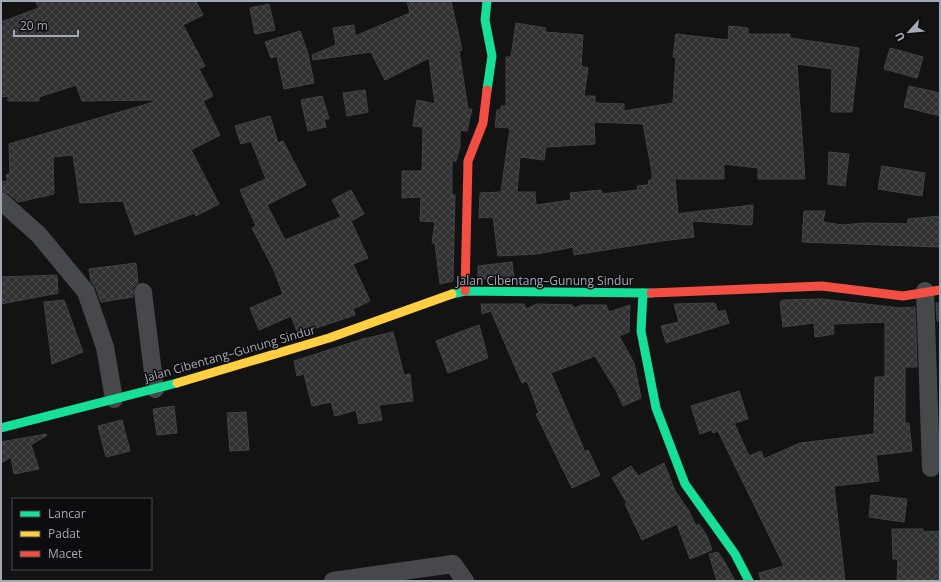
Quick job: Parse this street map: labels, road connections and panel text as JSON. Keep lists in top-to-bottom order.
{
  "streets": {
    "street": ["Jalan Cibentang–Gunung Sindur"]
  },
  "legend": ["Lancar", "Padat", "Macet"],
  "scale_bar": "20 m",
  "north": "bottom left"
}
